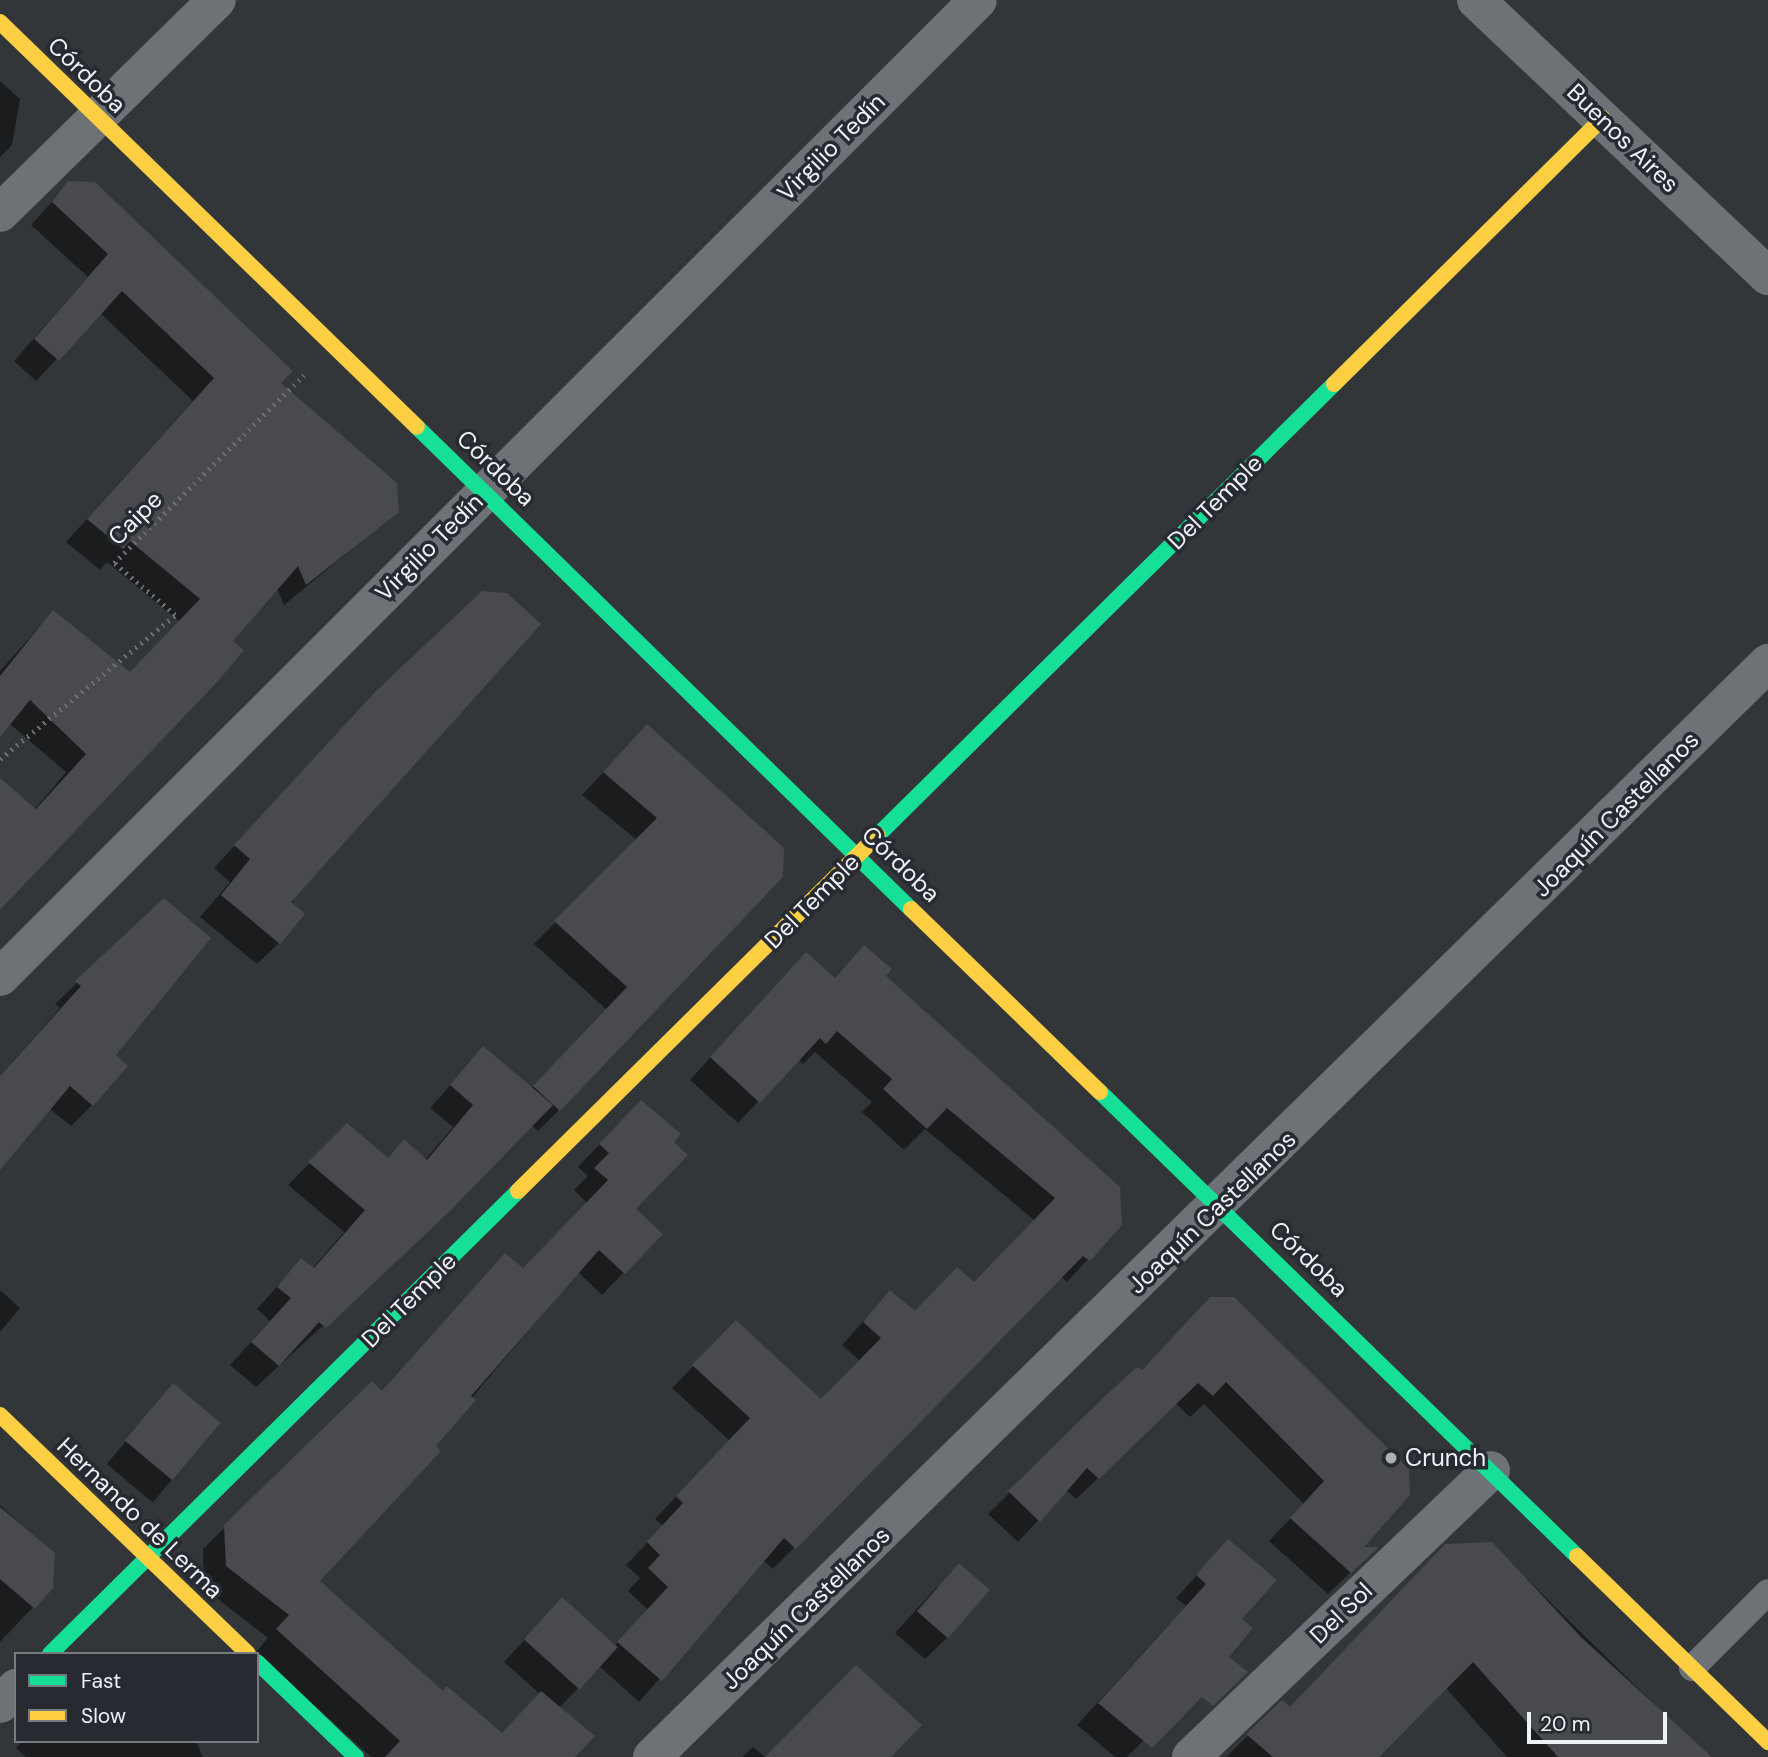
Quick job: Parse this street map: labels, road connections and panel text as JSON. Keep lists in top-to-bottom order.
{
  "streets": {
    "main road": ["Córdoba", "Del Temple", "Hernando de Lerma"],
    "street": [
      "Buenos Aires",
      "Virgilio Tedín",
      "Joaquín Castellanos",
      "Del Sol"
    ],
    "path": ["Caipe"]
  },
  "crossings": [
    ["Córdoba", "Virgilio Tedín"],
    ["Córdoba", "Del Temple"],
    ["Córdoba", "Joaquín Castellanos"],
    ["Córdoba", "Del Sol"],
    ["Buenos Aires", "Del Temple"],
    ["Del Temple", "Hernando de Lerma"]
  ],
  "places": ["Crunch"],
  "legend": ["Fast", "Slow"],
  "scale_bar": "20 m"
}
